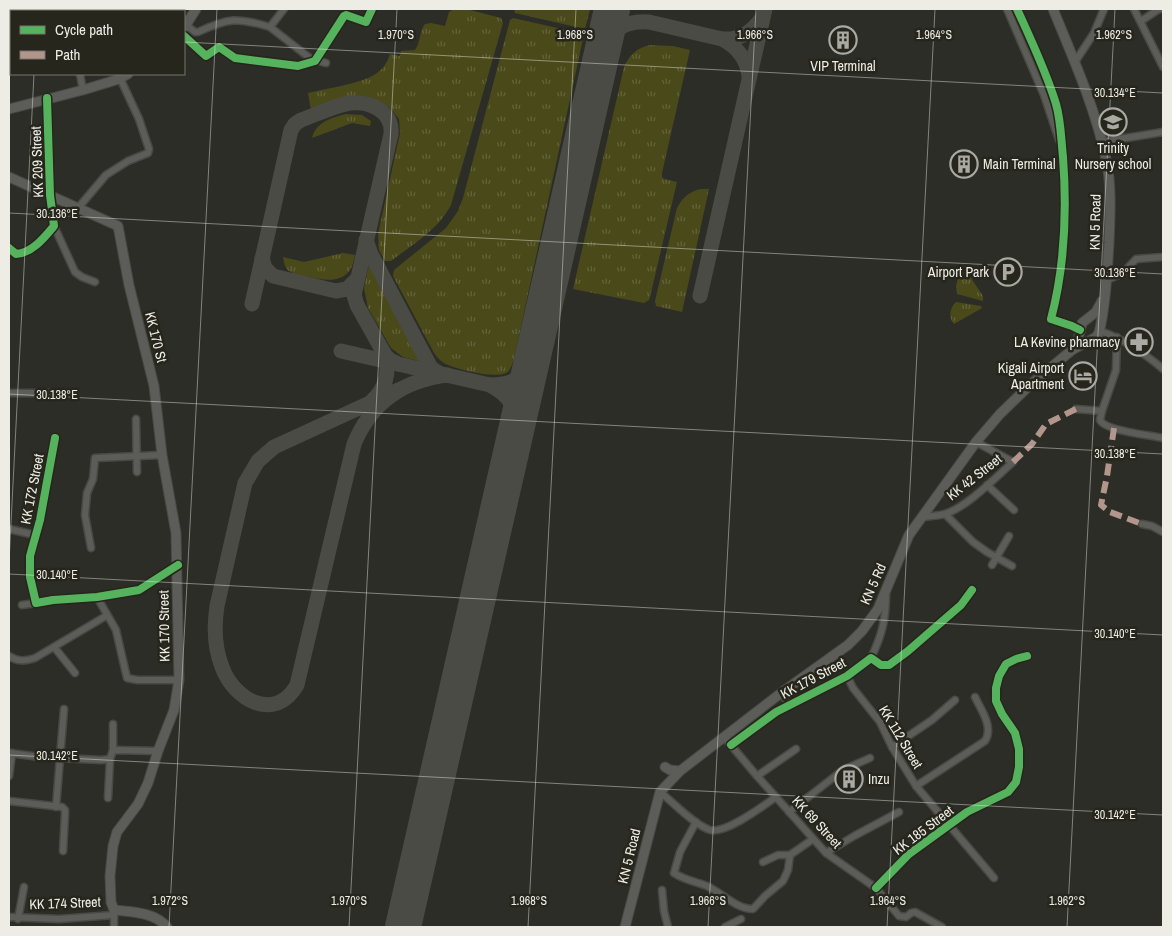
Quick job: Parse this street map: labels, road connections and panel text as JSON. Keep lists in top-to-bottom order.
{
  "streets": {
    "main road": [
      "KN 5 Road",
      "KK 170 St",
      "KN 5 Rd",
      "KK 170 Street",
      "KK 174 Street"
    ],
    "street": [
      "KK 209 Street",
      "KK 42 Street",
      "KK 172 Street",
      "KK 179 Street",
      "KK 112 Street",
      "KK 69 Street",
      "KK 185 Street"
    ]
  },
  "crossings": [
    ["KN 5 Road", "KN 5 Rd"],
    ["KK 170 St", "KK 170 Street"],
    ["KK 42 Street", "KN 5 Rd"],
    ["KN 5 Rd", "KK 69 Street"],
    ["KK 170 Street", "KK 174 Street"],
    ["KK 179 Street", "KK 112 Street"],
    ["KK 179 Street", "KK 69 Street"],
    ["KK 112 Street", "KK 185 Street"],
    ["KK 69 Street", "KK 185 Street"]
  ],
  "places": {
    "building": ["VIP Terminal", "Main Terminal", "Inzu"],
    "school or university": ["Trinity Nursery school"],
    "parking": ["Airport Park"],
    "pharmacy": ["LA Kevine pharmacy"],
    "hotel": ["Kigali Airport Apartment"]
  },
  "legend": ["Cycle path", "Path"],
  "coordinates": [
    "1.970°S",
    "1.968°S",
    "1.966°S",
    "1.964°S",
    "1.962°S",
    "30.134°E",
    "30.136°E",
    "30.138°E",
    "30.140°E",
    "30.142°E",
    "1.972°S"
  ]
}
